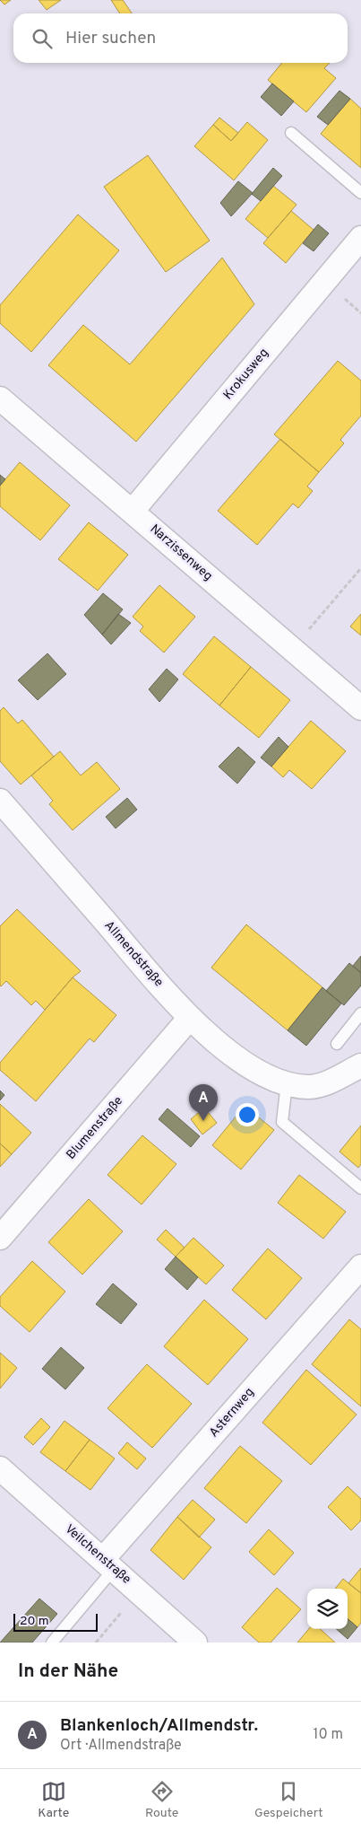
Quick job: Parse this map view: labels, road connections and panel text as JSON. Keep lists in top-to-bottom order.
{
  "streets": {
    "street": [
      "Krokusweg",
      "Narzissenweg",
      "Allmendstraße",
      "Blumenstraße",
      "Asternweg",
      "Veilchenstraße"
    ]
  },
  "crossings": [
    ["Krokusweg", "Narzissenweg"],
    ["Allmendstraße", "Blumenstraße"],
    ["Asternweg", "Veilchenstraße"]
  ],
  "scale_bar": "20 m",
  "page": {
    "search": "Hier suchen",
    "pins": "A",
    "scale": "20 m",
    "heading": "In der Nähe",
    "list": [
      {
        "mark": "A",
        "name": "Blankenloch/Allmendstr.",
        "note": "Ort · Allmendstraße",
        "value": "10 m"
      }
    ],
    "nav": ["Karte", "Route", "Gespeichert"]
  }
}
